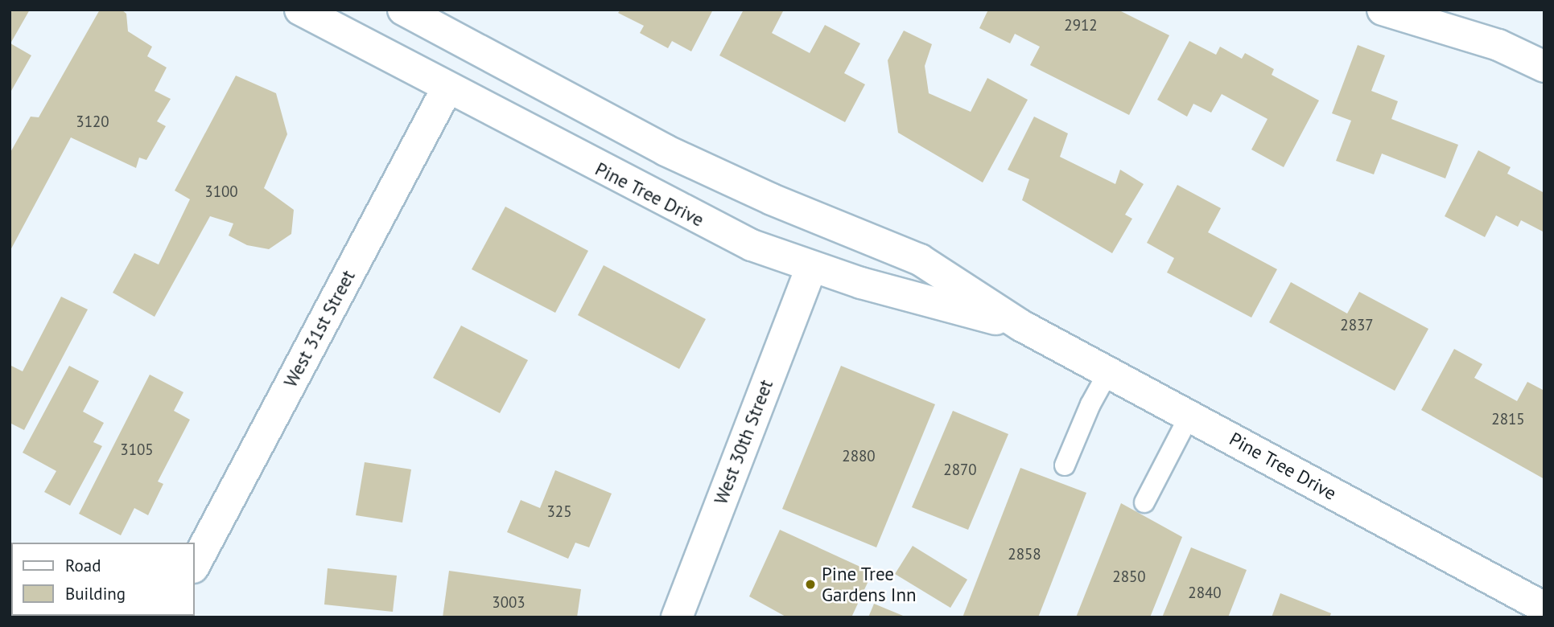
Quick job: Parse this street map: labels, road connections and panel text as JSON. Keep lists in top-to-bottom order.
{
  "streets": {
    "main road": ["Pine Tree Drive", "West 31st Street", "West 30th Street"]
  },
  "crossings": [
    ["Pine Tree Drive", "West 31st Street"],
    ["Pine Tree Drive", "West 30th Street"]
  ],
  "places": ["Pine Tree Gardens Inn"],
  "house_numbers": [
    "2912",
    "3120",
    "3100",
    "2837",
    "2815",
    "3105",
    "2880",
    "2870",
    "325",
    "2858",
    "2850",
    "2840",
    "3003"
  ],
  "legend": ["Road", "Building"]
}
